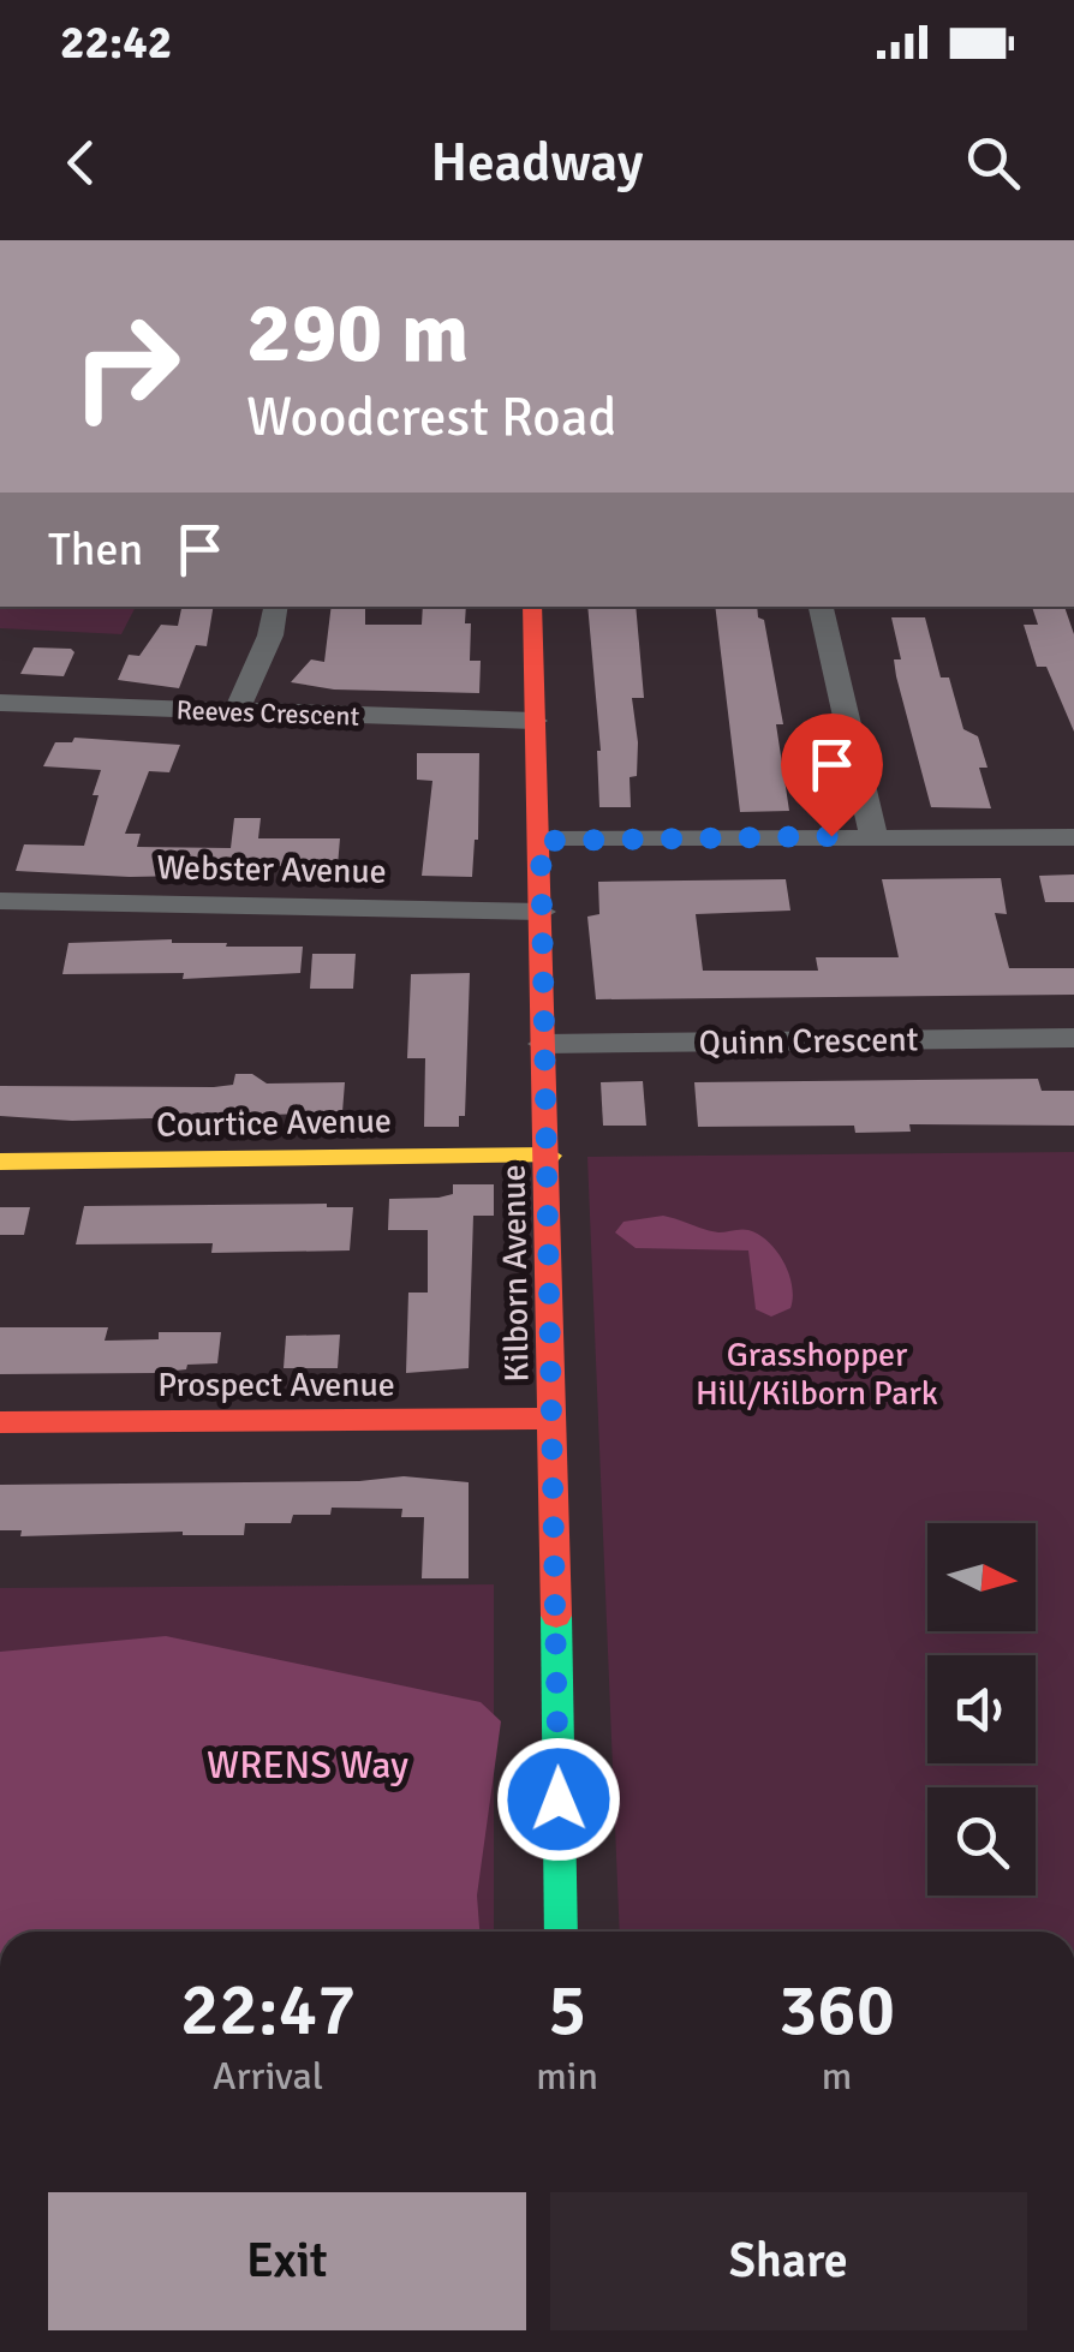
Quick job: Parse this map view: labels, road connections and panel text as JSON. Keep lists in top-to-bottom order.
{
  "streets": {
    "street": [
      "Reeves Crescent",
      "Webster Avenue",
      "Quinn Crescent",
      "Courtice Avenue",
      "Kilborn Avenue",
      "Prospect Avenue"
    ]
  },
  "crossings": [
    ["Reeves Crescent", "Kilborn Avenue"],
    ["Webster Avenue", "Kilborn Avenue"],
    ["Quinn Crescent", "Kilborn Avenue"],
    ["Courtice Avenue", "Kilborn Avenue"],
    ["Kilborn Avenue", "Prospect Avenue"]
  ],
  "parks": ["Grasshopper Hill/Kilborn Park", "WRENS Way"],
  "north": "right",
  "page": {
    "status": "22:42",
    "header": "Headway",
    "turn": ["290 m", "Woodcrest Road"],
    "then": "Then",
    "eta": [
      "22:47",
      "Arrival",
      "5",
      "min",
      "360",
      "m"
    ],
    "buttons": ["Exit", "Share"]
  }
}
